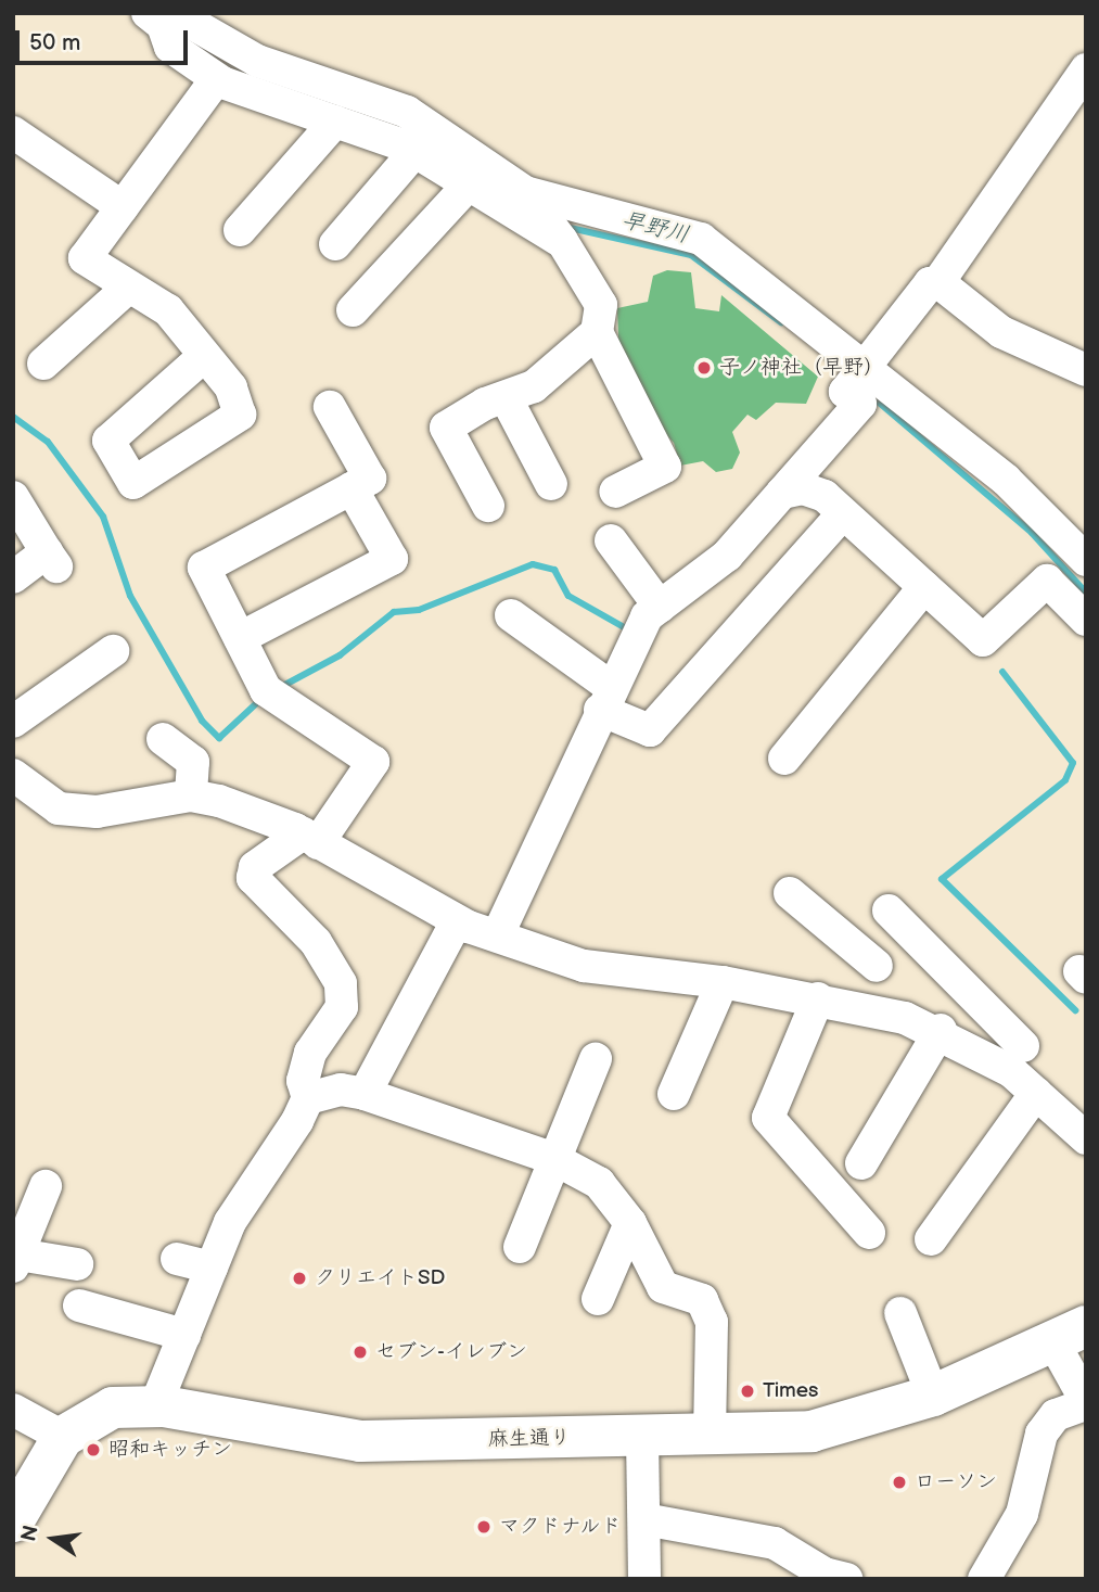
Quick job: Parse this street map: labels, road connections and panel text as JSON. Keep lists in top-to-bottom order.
{
  "streets": {
    "main road": ["麻生通り"]
  },
  "water": ["早野川"],
  "places": [
    "子ノ神社（早野）",
    "クリエイトSD",
    "セブン-イレブン",
    "Times",
    "昭和キッチン",
    "ローソン",
    "マクドナルド"
  ],
  "scale_bar": "50 m",
  "north": "left"
}
